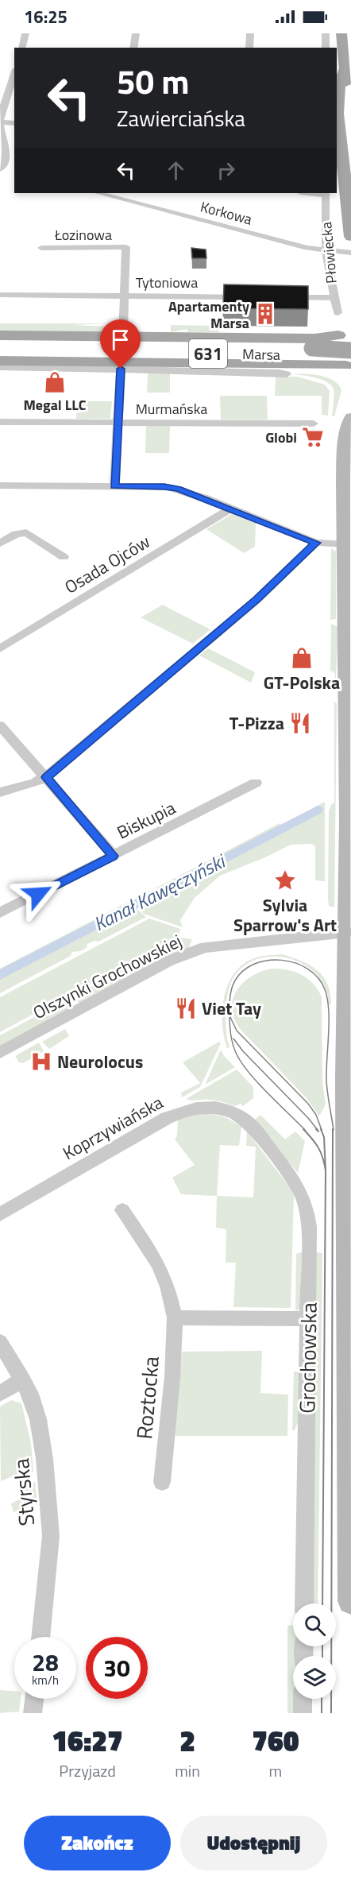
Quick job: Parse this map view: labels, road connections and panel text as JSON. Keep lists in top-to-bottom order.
{
  "streets": {
    "main road": [
      "Płowiecka",
      "631",
      "Marsa",
      "Grochowska"
    ],
    "street": [
      "Korkowa",
      "Łozinowa",
      "Tytoniowa",
      "Murmańska",
      "Osada Ojców",
      "Biskupia",
      "Olszynki Grochowskiej",
      "Koprzywiańska",
      "Roztocka",
      "Styrska"
    ]
  },
  "crossings": [
    ["Korkowa", "Płowiecka"],
    ["Łozinowa", "Tytoniowa"],
    ["Olszynki Grochowskiej", "Grochowska"],
    ["Koprzywiańska", "Grochowska"]
  ],
  "water": ["Kanał Kawęczyński"],
  "places": {
    "building": ["Apartamenty Marsa"],
    "shop": ["Megal LLC", "GT-Polska"],
    "supermarket": ["Globi"],
    "restaurant": ["T-Pizza", "Viet Tay"],
    "place": ["Sylvia Sparrow's Art"],
    "hospital": ["Neurolocus"]
  },
  "page": {
    "status": "16:25",
    "turn": ["50 m", "Zawierciańska"],
    "speed": "28 km/h",
    "limit": "30",
    "eta": [
      "16:27",
      "Przyjazd",
      "2",
      "min",
      "760",
      "m"
    ],
    "buttons": ["Zakończ", "Udostępnij"]
  }
}
